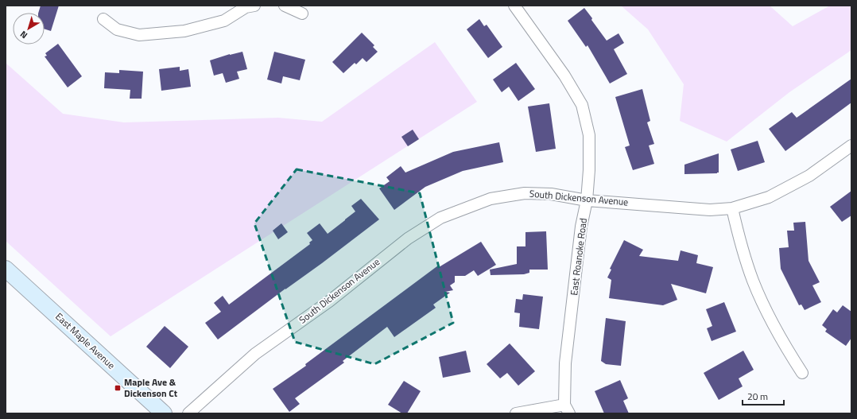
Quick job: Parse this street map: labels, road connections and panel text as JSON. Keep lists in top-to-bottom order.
{
  "streets": {
    "main road": ["East Maple Avenue"],
    "street": ["South Dickenson Avenue", "East Roanoke Road"]
  },
  "crossings": [
    ["South Dickenson Avenue", "East Roanoke Road"]
  ],
  "places": {
    "transit": ["Maple Ave & Dickenson Ct"]
  },
  "scale_bar": "20 m",
  "north": "bottom left"
}
